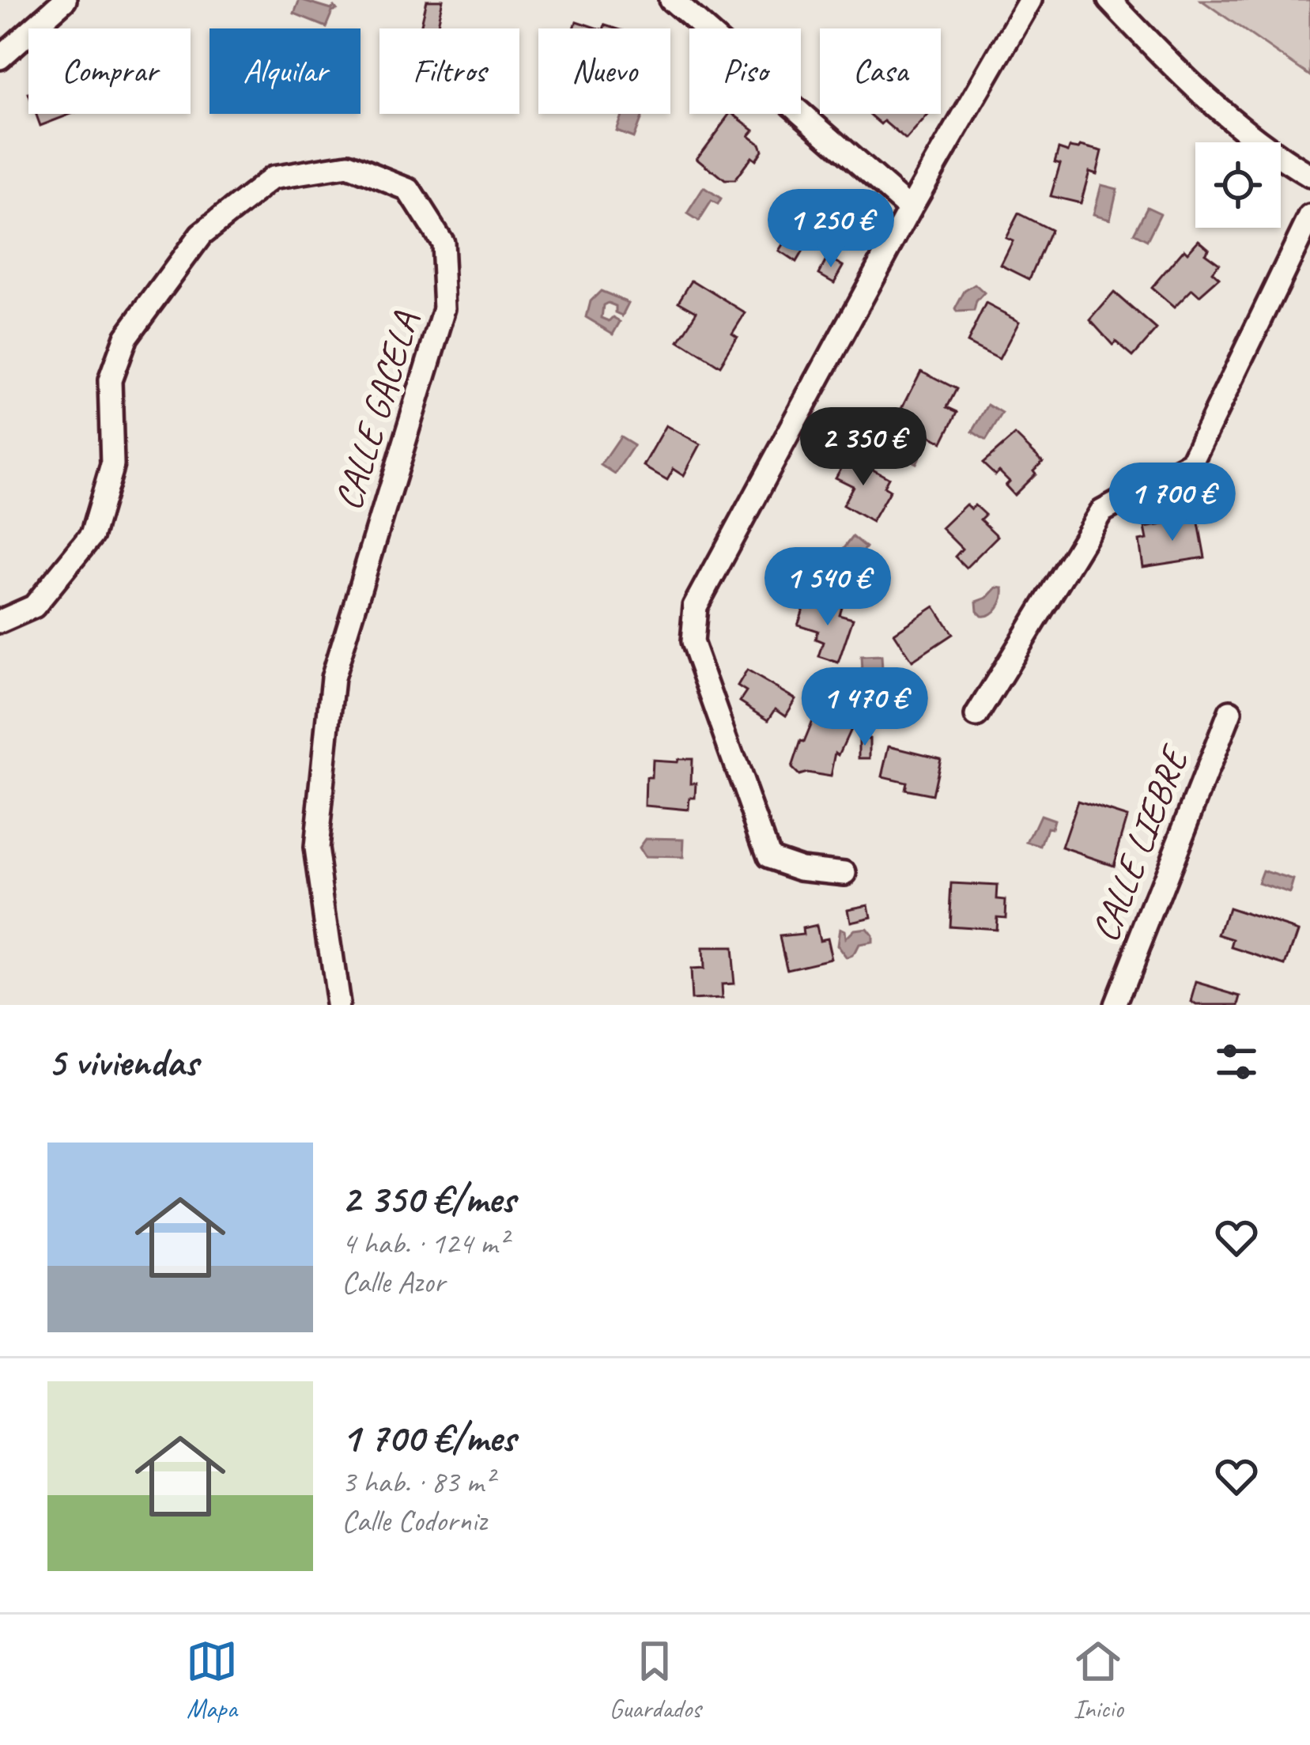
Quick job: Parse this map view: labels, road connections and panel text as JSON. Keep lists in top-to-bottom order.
{
  "streets": {
    "street": ["CALLE GACELA", "CALLE LIEBRE"]
  },
  "page": {
    "chip": [
      "Comprar",
      "Alquilar",
      "Filtros",
      "Nuevo",
      "Piso",
      "Casa"
    ],
    "price": [
      "1 250 €",
      "2 350 €",
      "1 700 €",
      "1 540 €",
      "1 470 €"
    ],
    "heading": "5 viviendas",
    "list": [
      {
        "name": "2 350 €/mes",
        "note": "4 hab. · 124 m² · Calle Azor"
      },
      {
        "name": "1 700 €/mes",
        "note": "3 hab. · 83 m² · Calle Codorniz"
      }
    ],
    "tabs": ["Mapa", "Guardados", "Inicio"]
  }
}
